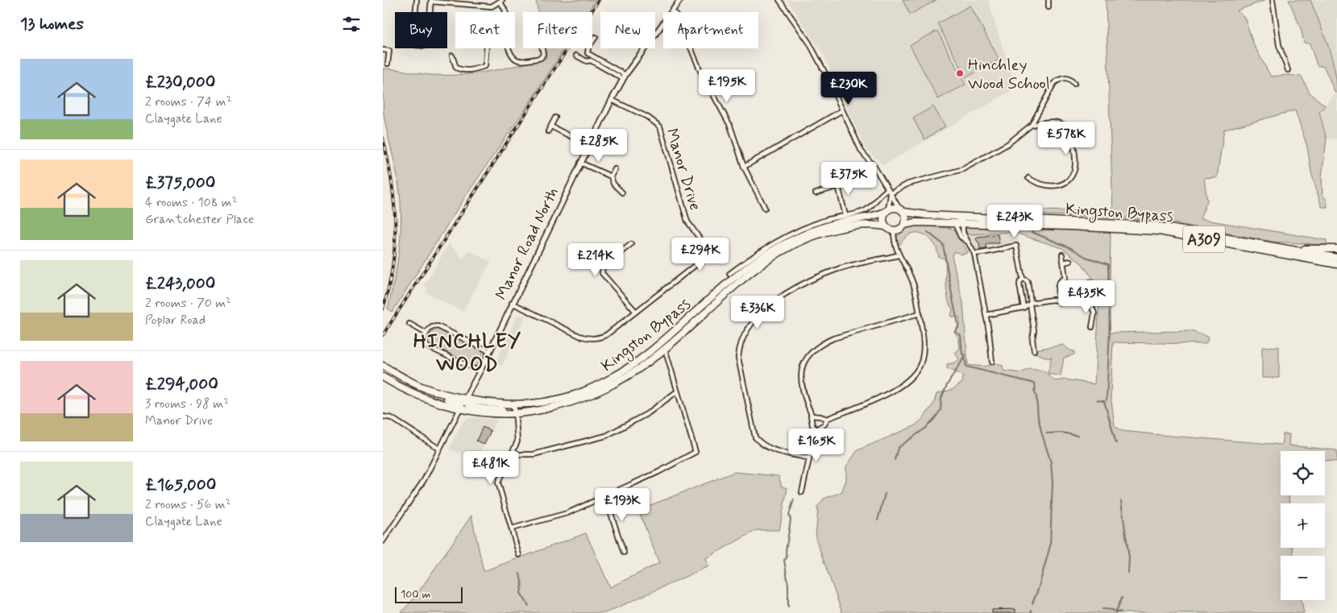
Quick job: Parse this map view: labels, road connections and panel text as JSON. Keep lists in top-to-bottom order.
{
  "streets": {
    "highway": ["Kingston Bypass", "A309"],
    "street": ["Manor Drive", "Manor Road North"]
  },
  "crossings": [
    ["Manor Drive", "Manor Road North"],
    ["Kingston Bypass", "A309"],
    ["Kingston Bypass", "Manor Road North"]
  ],
  "districts": ["HINCHLEY WOOD"],
  "places": ["Hinchley Wood School"],
  "scale_bar": "100 m",
  "page": {
    "heading": "13 homes",
    "chip": [
      "Buy",
      "Rent",
      "Filters",
      "New",
      "Apartment"
    ],
    "list": [
      {
        "name": "£230,000",
        "note": "2 rooms · 74 m² · Claygate Lane"
      },
      {
        "name": "£375,000",
        "note": "4 rooms · 108 m² · Grantchester Place"
      },
      {
        "name": "£243,000",
        "note": "2 rooms · 70 m² · Poplar Road"
      },
      {
        "name": "£294,000",
        "note": "3 rooms · 98 m² · Manor Drive"
      },
      {
        "name": "£165,000",
        "note": "2 rooms · 56 m² · Claygate Lane"
      }
    ],
    "price": [
      "£195K",
      "£230K",
      "£578K",
      "£285K",
      "£375K",
      "£243K",
      "£294K",
      "£214K",
      "£435K",
      "£336K",
      "£165K",
      "£481K",
      "£193K"
    ],
    "map_buttons": ["+", "−"],
    "scale": "100 m"
  }
}
